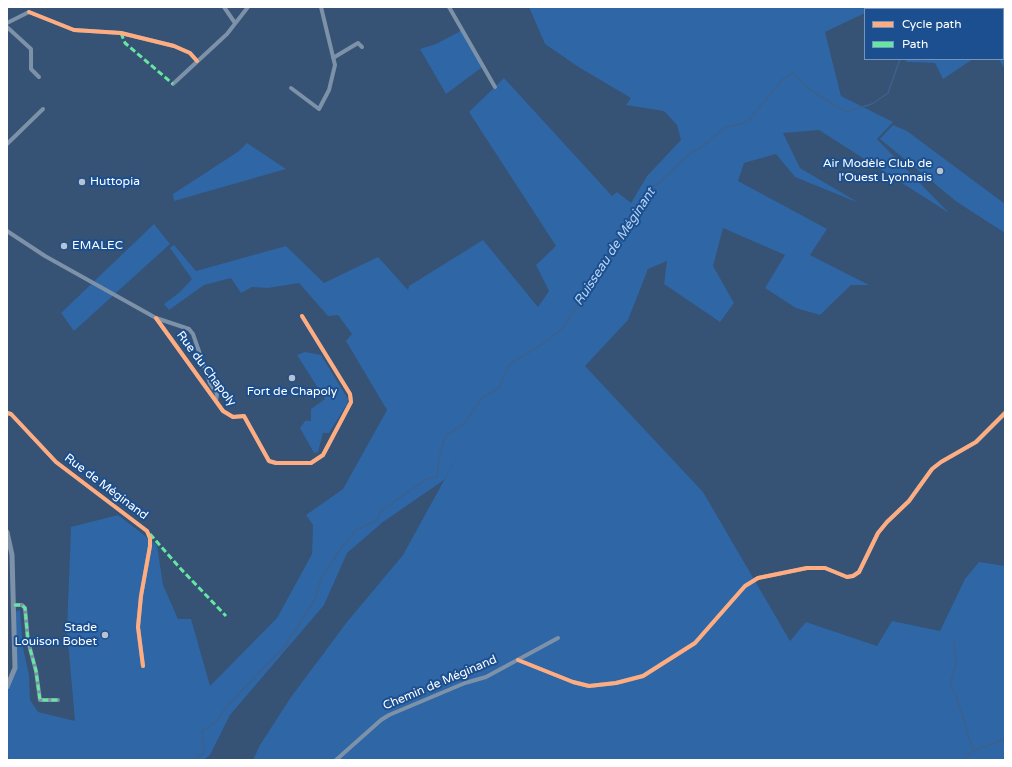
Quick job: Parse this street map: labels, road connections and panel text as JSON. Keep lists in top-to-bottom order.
{
  "streets": {
    "street": ["Rue du Chapoly", "Rue de Méginand", "Chemin de Méginand"]
  },
  "water": ["Ruisseau de Méginant"],
  "places": [
    "Air Modèle Club de l'Ouest Lyonnais",
    "Huttopia",
    "EMALEC",
    "Fort de Chapoly",
    "Stade Louison Bobet"
  ],
  "legend": ["Cycle path", "Path"]
}
